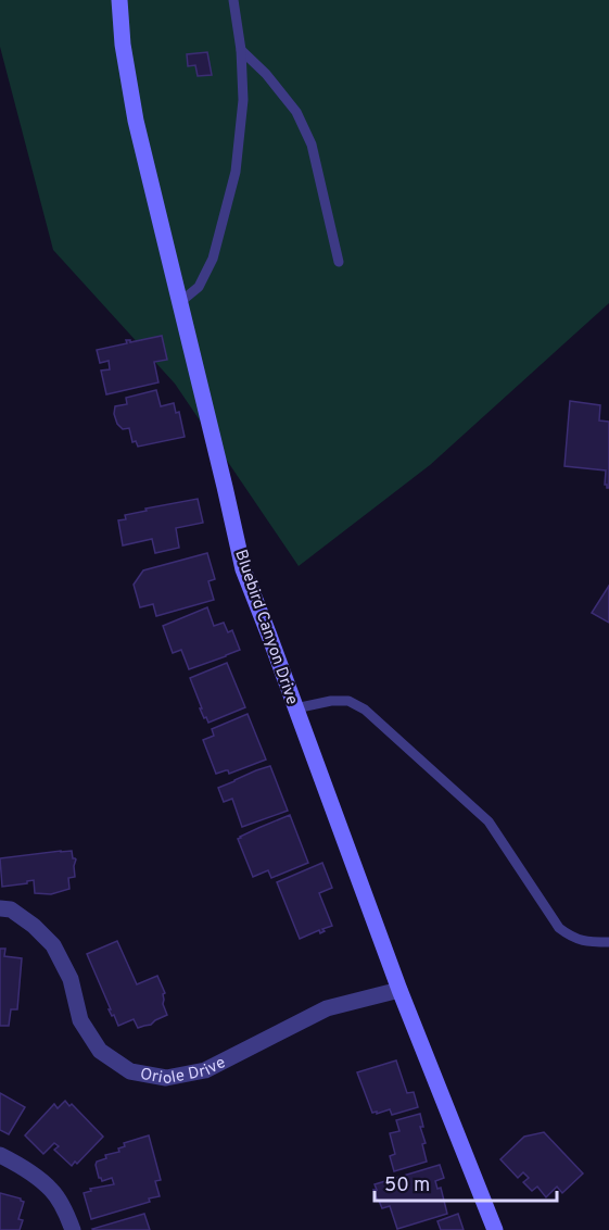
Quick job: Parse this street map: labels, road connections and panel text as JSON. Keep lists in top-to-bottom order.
{
  "streets": {
    "street": ["Bluebird Canyon Drive", "Oriole Drive"]
  },
  "crossings": [
    ["Bluebird Canyon Drive", "Oriole Drive"]
  ],
  "scale_bar": "50 m"
}
